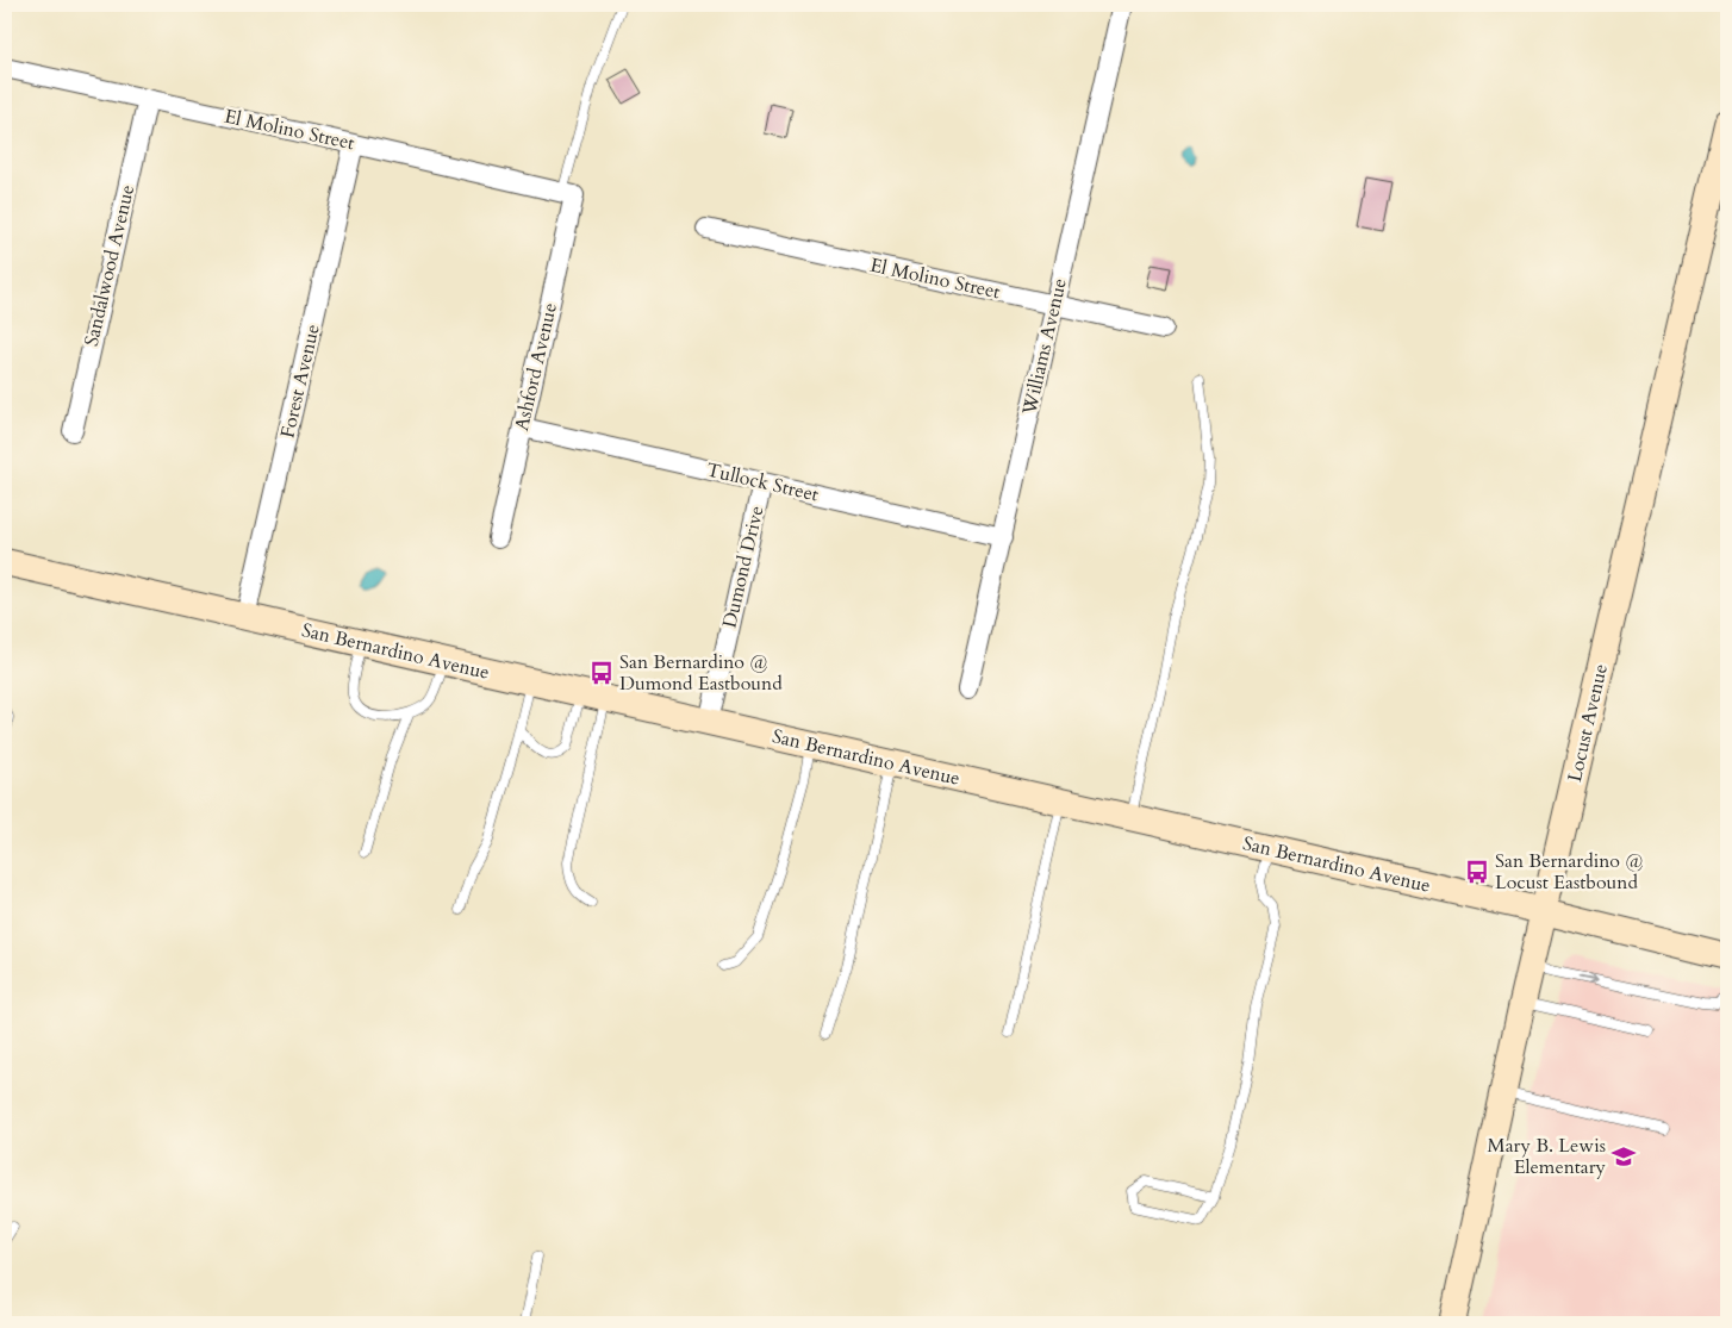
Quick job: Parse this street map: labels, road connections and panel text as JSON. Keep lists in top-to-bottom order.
{
  "streets": {
    "main road": ["San Bernardino Avenue", "Locust Avenue"],
    "street": [
      "El Molino Street",
      "Sandalwood Avenue",
      "Williams Avenue",
      "Ashford Avenue",
      "Forest Avenue",
      "Tullock Street",
      "Dumond Drive"
    ]
  },
  "crossings": [
    ["El Molino Street", "Sandalwood Avenue"],
    ["El Molino Street", "Williams Avenue"],
    ["El Molino Street", "Ashford Avenue"],
    ["El Molino Street", "Forest Avenue"],
    ["Williams Avenue", "Tullock Street"],
    ["Ashford Avenue", "Tullock Street"],
    ["Forest Avenue", "San Bernardino Avenue"],
    ["Tullock Street", "Dumond Drive"],
    ["Dumond Drive", "San Bernardino Avenue"],
    ["San Bernardino Avenue", "Locust Avenue"]
  ],
  "places": {
    "bus stop": ["San Bernardino @ Dumond Eastbound", "San Bernardino @ Locust Eastbound"],
    "school or university": ["Mary B. Lewis Elementary"]
  }
}
